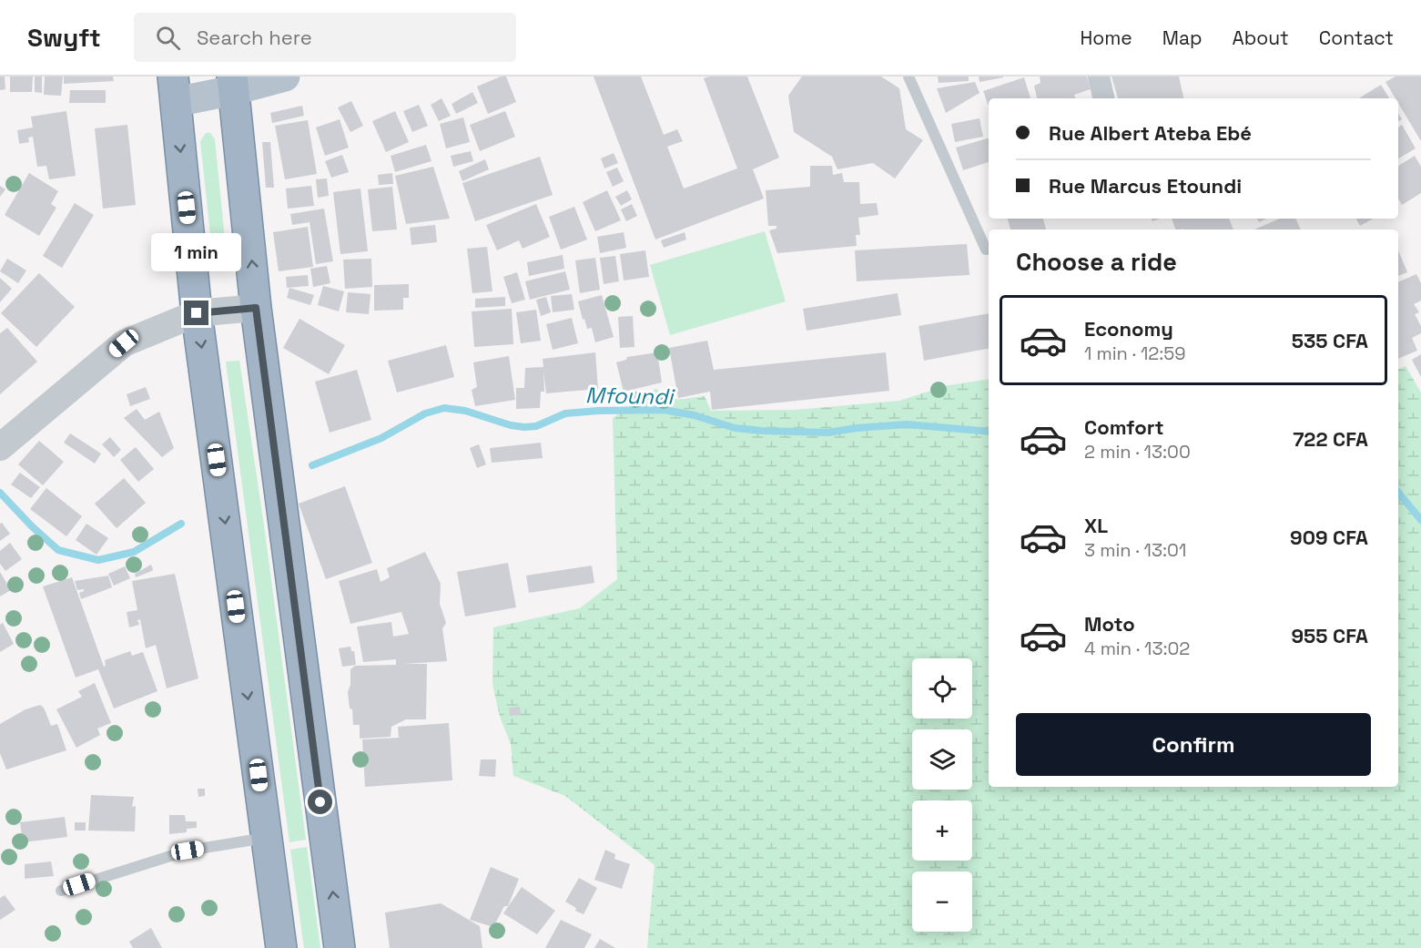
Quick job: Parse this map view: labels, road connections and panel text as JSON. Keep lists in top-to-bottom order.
{
  "water": ["Mfoundi"],
  "page": {
    "header": "Swyft",
    "search": "Search here",
    "nav": [
      "Home",
      "Map",
      "About",
      "Contact"
    ],
    "banner": ["Rue Albert Ateba Ebé", "Rue Marcus Etoundi"],
    "heading": "Choose a ride",
    "bubble": "1 min",
    "list": [
      {
        "name": "Economy",
        "note": "1 min · 12:59",
        "value": "535 CFA"
      },
      {
        "name": "Comfort",
        "note": "2 min · 13:00",
        "value": "722 CFA"
      },
      {
        "name": "XL",
        "note": "3 min · 13:01",
        "value": "909 CFA"
      },
      {
        "name": "Moto",
        "note": "4 min · 13:02",
        "value": "955 CFA"
      }
    ],
    "map_buttons": ["+", "−"],
    "buttons": "Confirm"
  }
}
